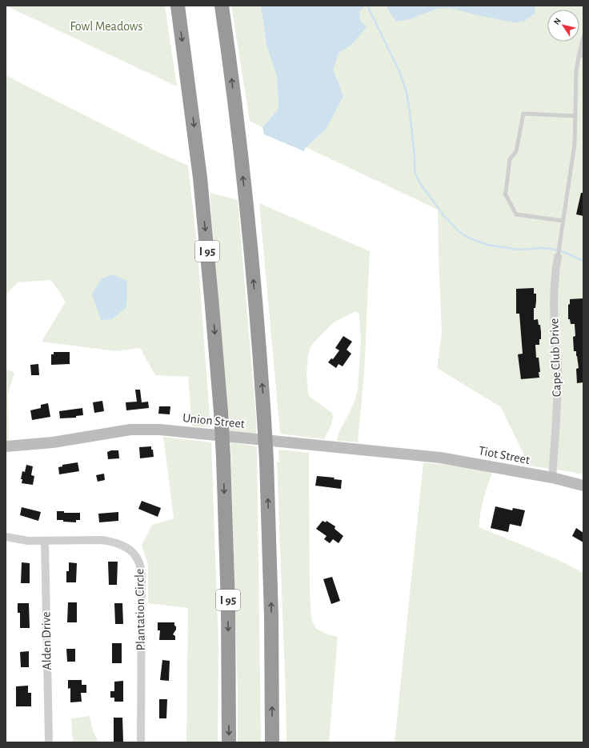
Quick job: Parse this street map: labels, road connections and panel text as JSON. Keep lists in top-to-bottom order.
{
  "streets": {
    "highway": ["I 95"],
    "main road": ["Union Street", "Tiot Street"],
    "street": ["Cape Club Drive", "Plantation Circle", "Alden Drive"]
  },
  "crossings": [
    ["Cape Club Drive", "Tiot Street"],
    ["Union Street", "Tiot Street"],
    ["Plantation Circle", "Alden Drive"]
  ],
  "parks": ["Fowl Meadows"],
  "north": "top left"
}
